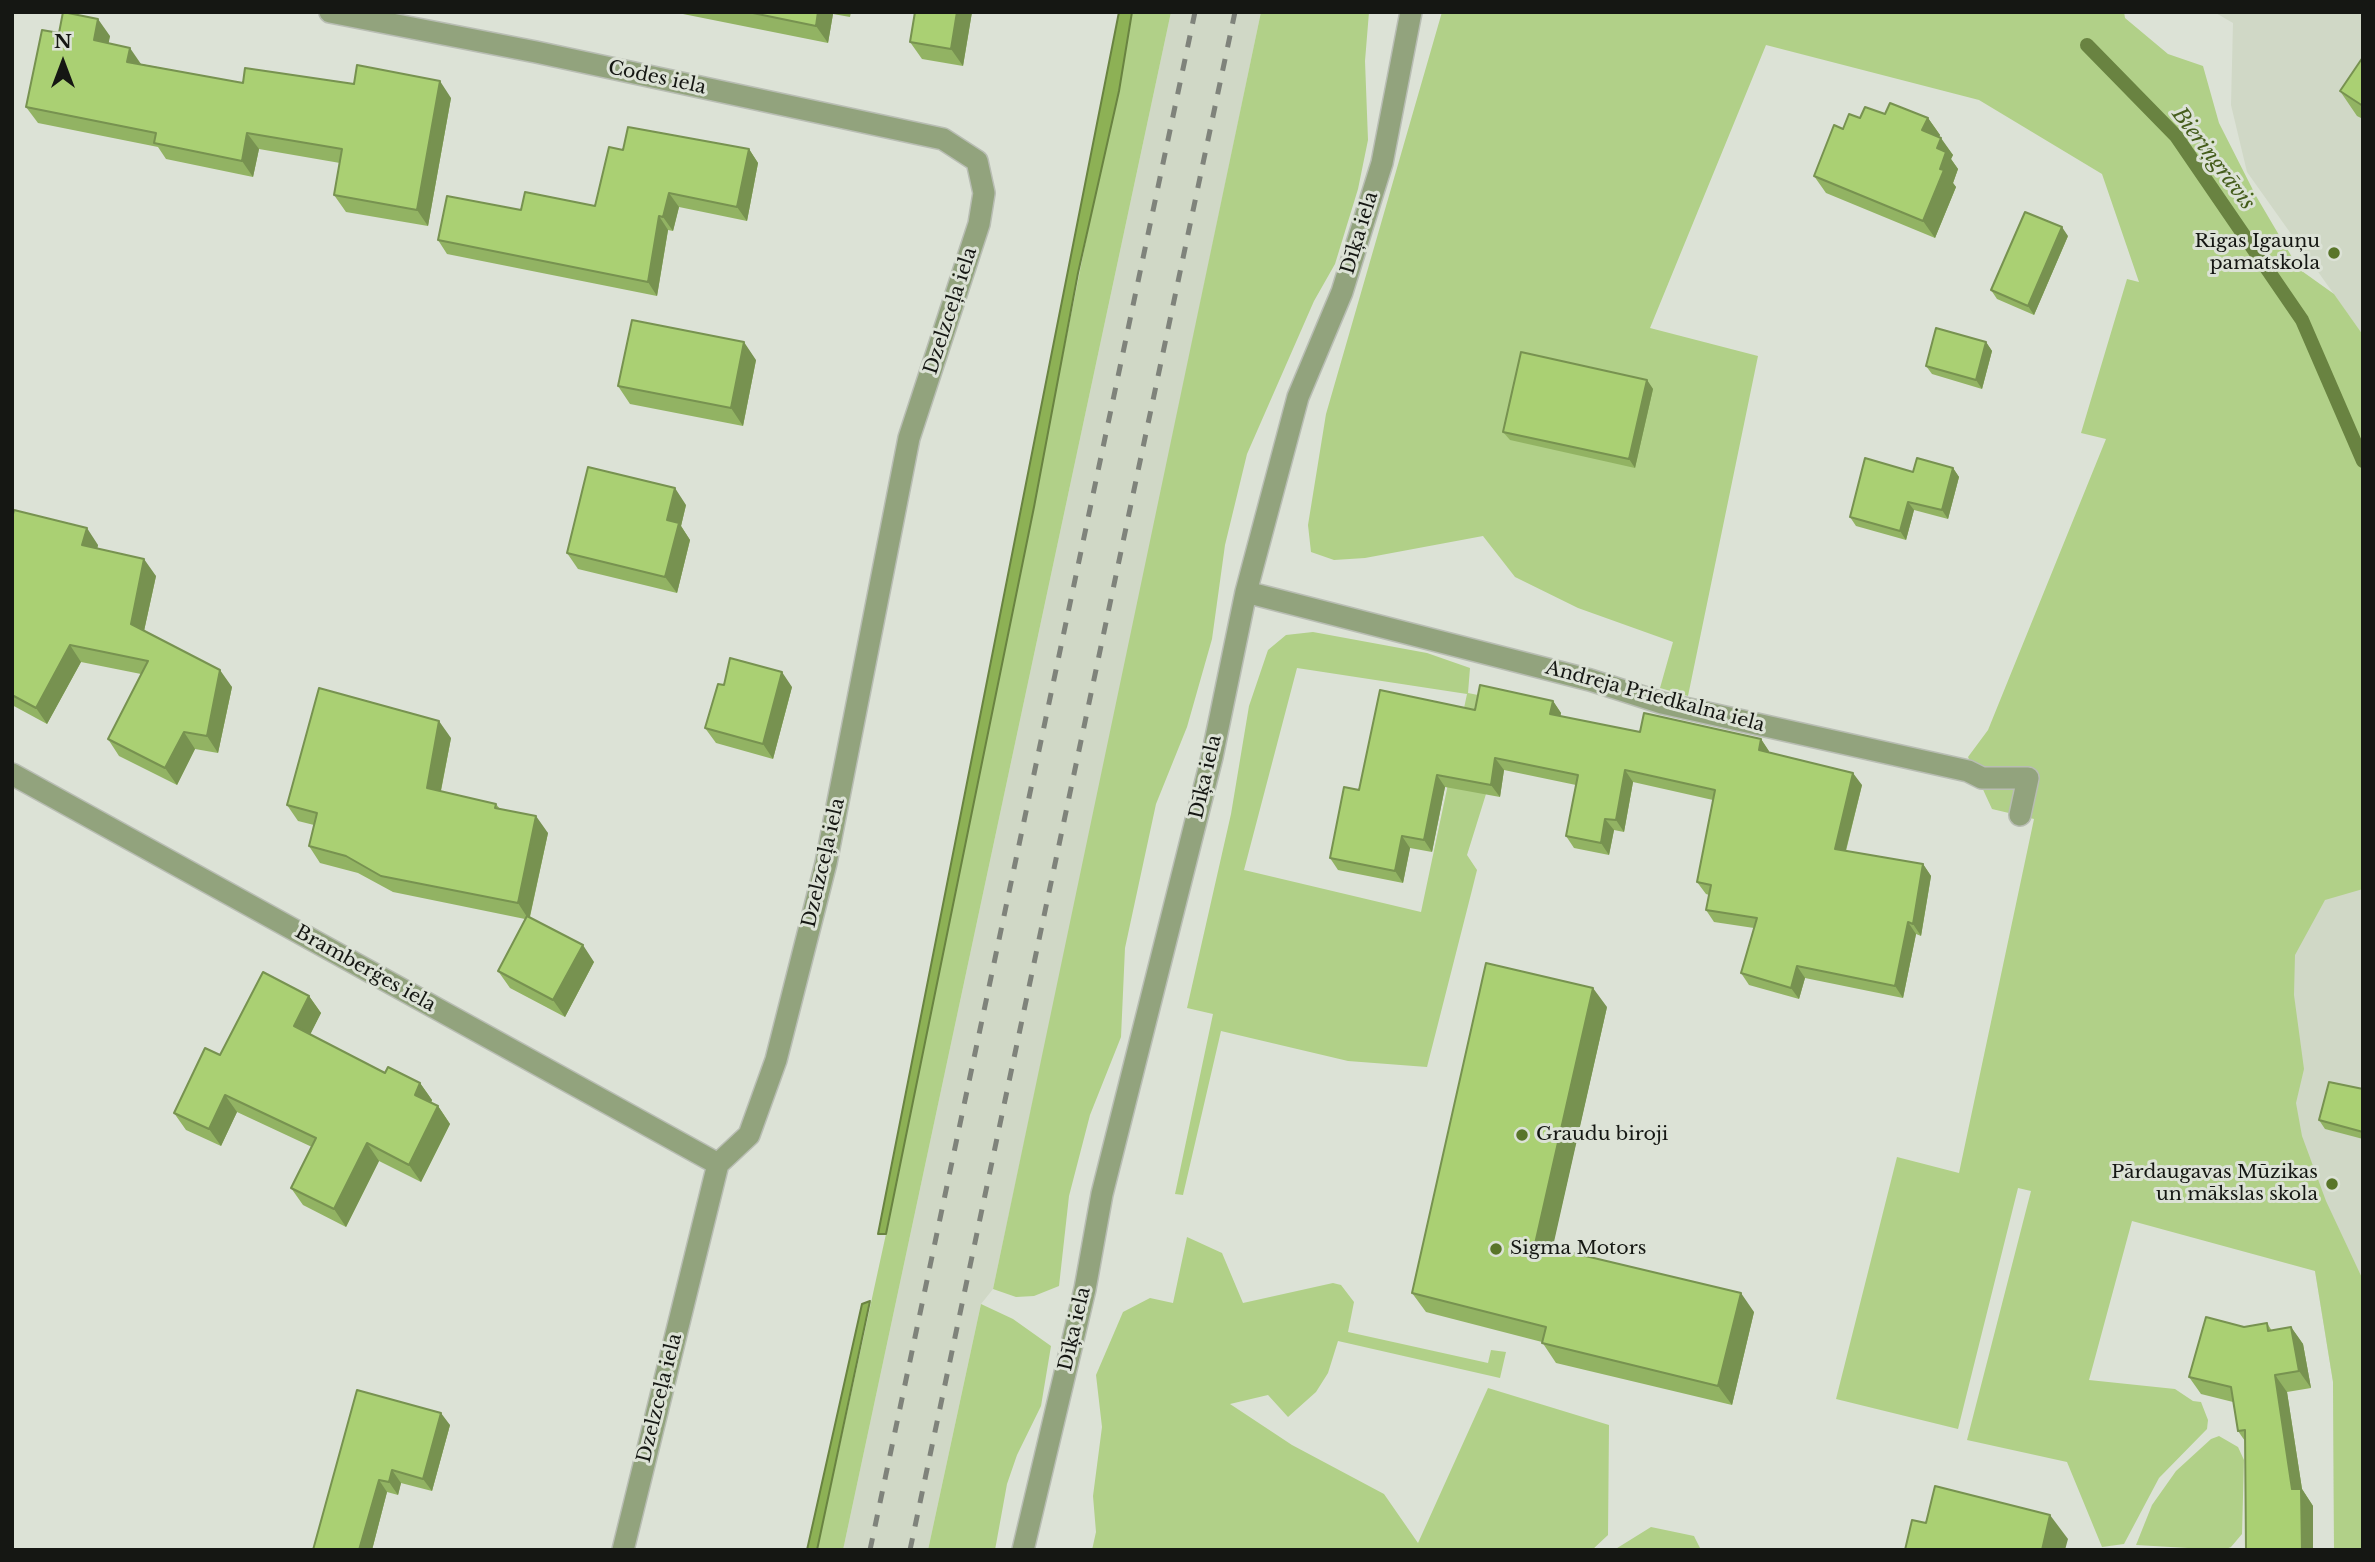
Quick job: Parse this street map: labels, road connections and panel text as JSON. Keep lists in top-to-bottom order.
{
  "streets": {
    "street": [
      "Codes iela",
      "Dīķa iela",
      "Dzelzceļa iela",
      "Andreja Priedkalna iela",
      "Bramberģes iela"
    ]
  },
  "crossings": [
    ["Codes iela", "Dzelzceļa iela"],
    ["Dīķa iela", "Andreja Priedkalna iela"],
    ["Dzelzceļa iela", "Bramberģes iela"]
  ],
  "water": ["Bieriņgrāvis"],
  "places": [
    "Rīgas Igauņu pamatskola",
    "Graudu biroji",
    "Pārdaugavas Mūzikas un mākslas skola",
    "Sigma Motors"
  ],
  "north": "top"
}
